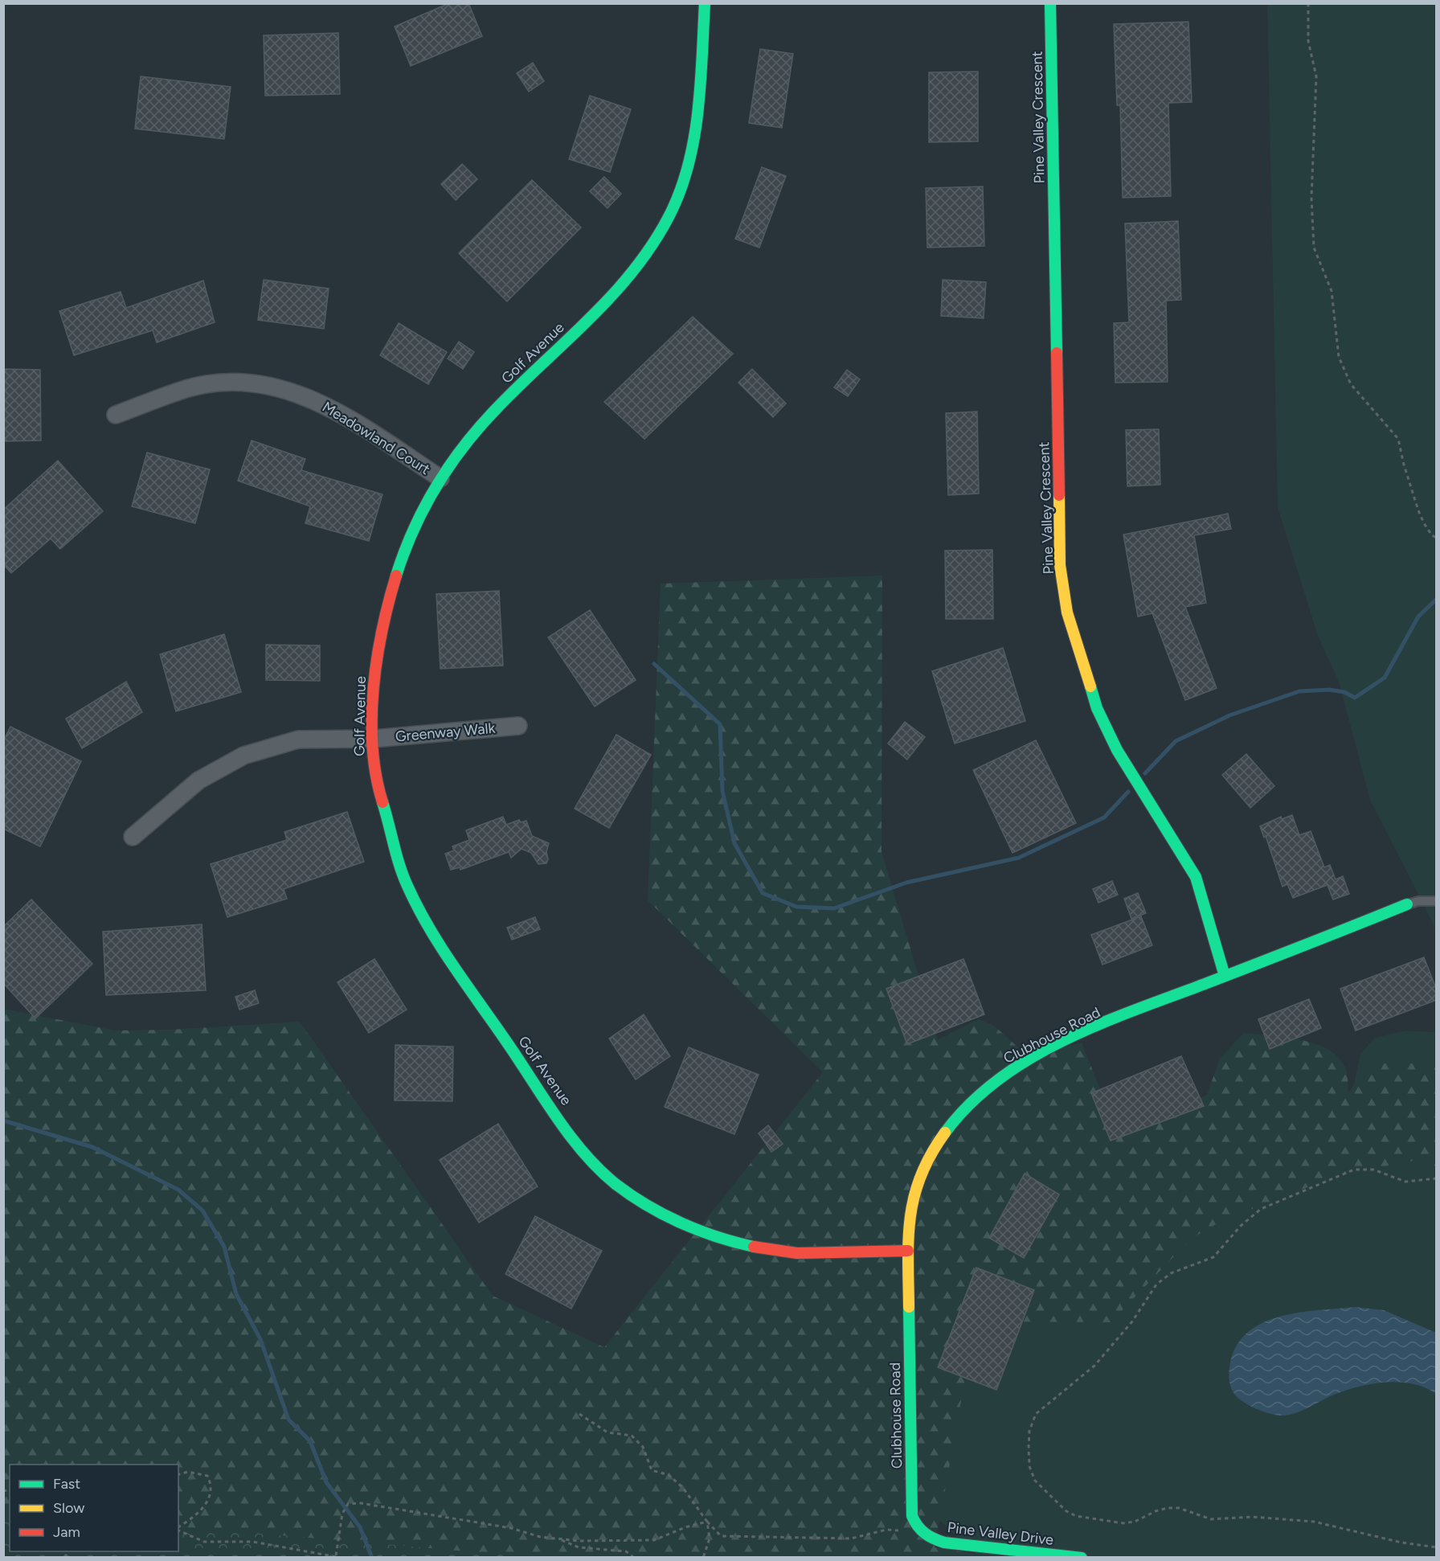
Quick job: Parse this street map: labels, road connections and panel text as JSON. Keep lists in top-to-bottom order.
{
  "streets": {
    "street": [
      "Pine Valley Crescent",
      "Golf Avenue",
      "Meadowland Court",
      "Greenway Walk",
      "Clubhouse Road",
      "Pine Valley Drive"
    ]
  },
  "crossings": [
    ["Pine Valley Crescent", "Clubhouse Road"],
    ["Golf Avenue", "Meadowland Court"],
    ["Golf Avenue", "Greenway Walk"],
    ["Golf Avenue", "Clubhouse Road"],
    ["Clubhouse Road", "Pine Valley Drive"]
  ],
  "legend": ["Fast", "Slow", "Jam"]
}
